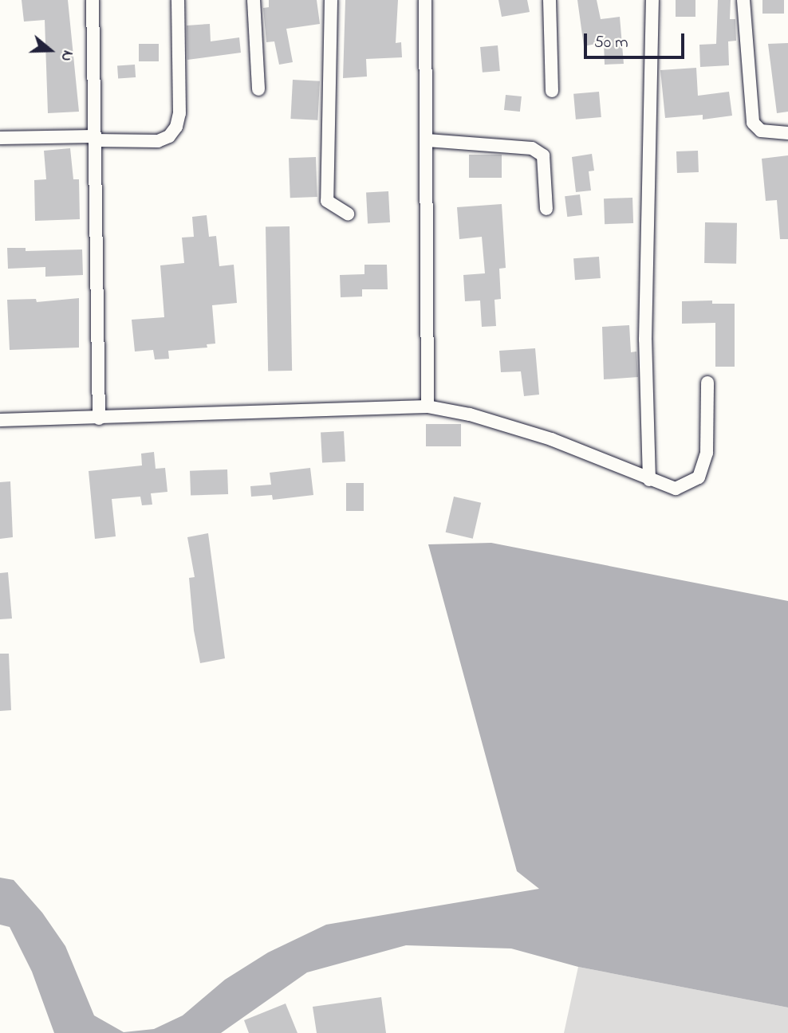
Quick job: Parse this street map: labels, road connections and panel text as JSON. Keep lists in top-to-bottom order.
{
  "scale_bar": "50 m",
  "north": "right"
}
